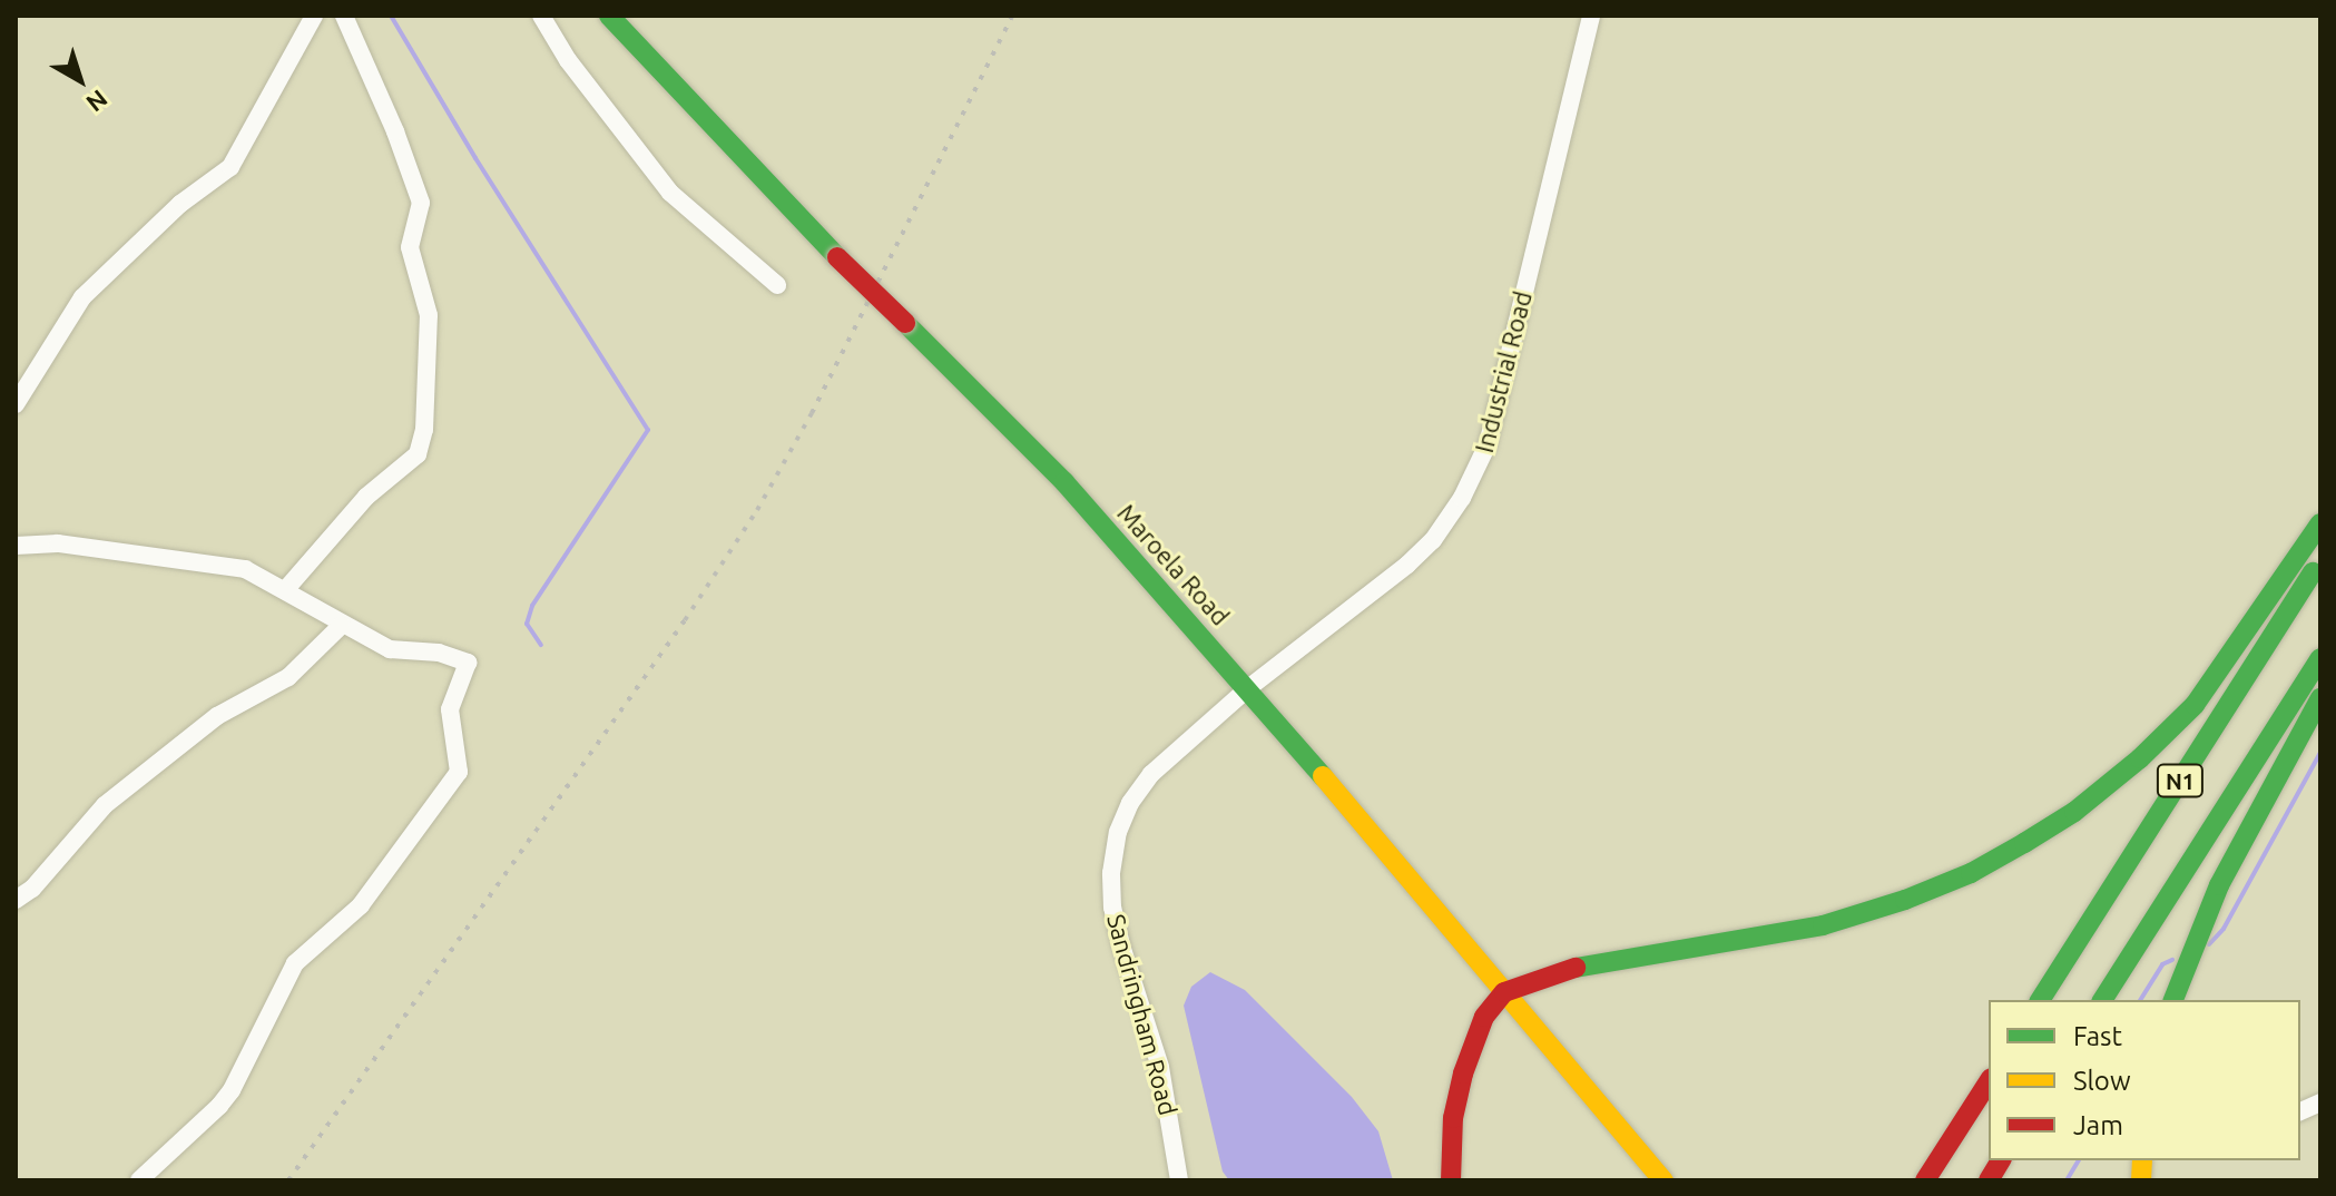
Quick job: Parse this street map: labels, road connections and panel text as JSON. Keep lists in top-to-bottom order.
{
  "streets": {
    "main road": ["Maroela Road", "N1"],
    "street": ["Industrial Road", "Sandringham Road"]
  },
  "crossings": [
    ["Industrial Road", "Maroela Road"],
    ["Industrial Road", "Sandringham Road"],
    ["Maroela Road", "Sandringham Road"]
  ],
  "legend": ["Fast", "Slow", "Jam"],
  "north": "bottom right"
}
